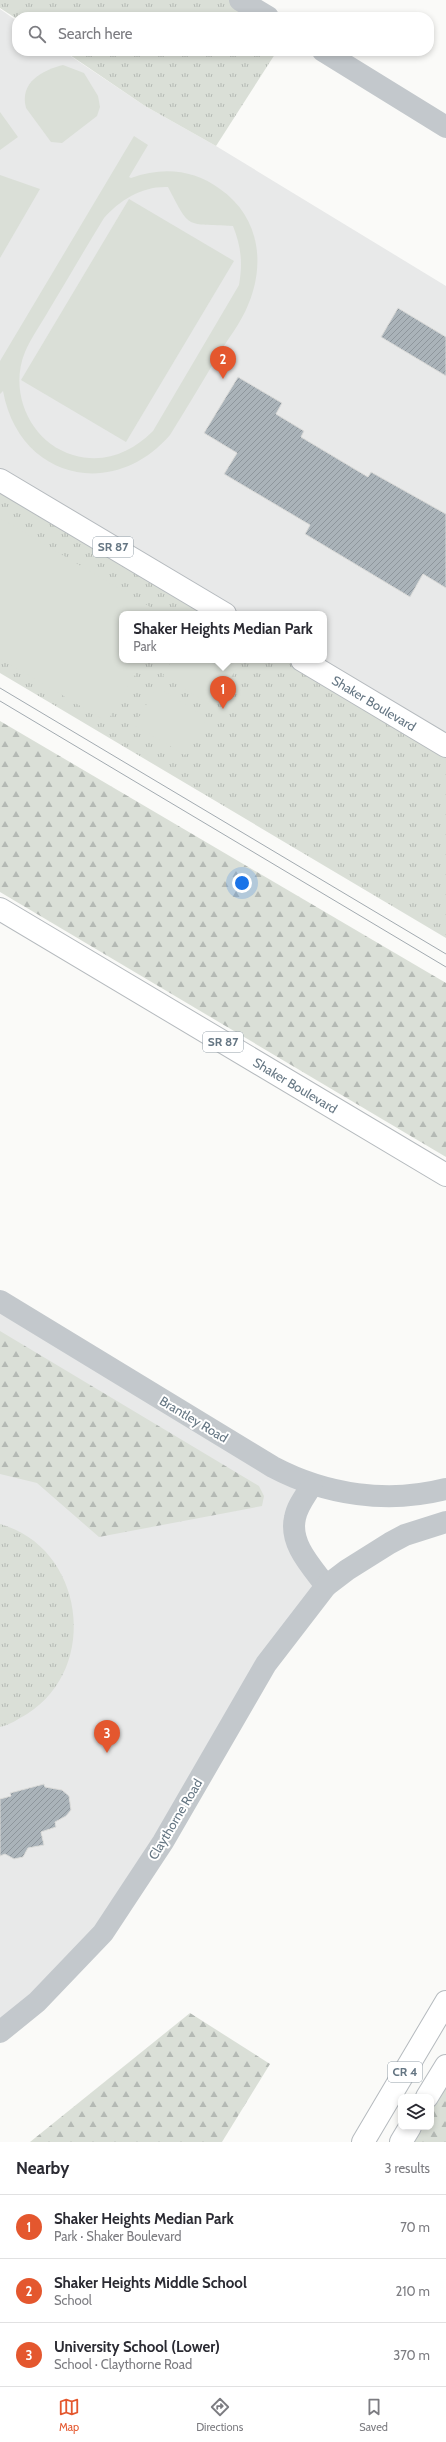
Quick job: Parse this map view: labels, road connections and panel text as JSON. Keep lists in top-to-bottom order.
{
  "streets": {
    "main road": ["SR 87", "Shaker Boulevard", "CR 4"],
    "street": ["Brantley Road", "Claythorne Road"]
  },
  "page": {
    "search": "Search here",
    "pins": ["2", "1", "3"],
    "popup": ["Shaker Heights Median Park", "Park"],
    "heading": ["Nearby", "3 results"],
    "list": [
      {
        "mark": "1",
        "name": "Shaker Heights Median Park",
        "note": "Park · Shaker Boulevard",
        "value": "70 m"
      },
      {
        "mark": "2",
        "name": "Shaker Heights Middle School",
        "note": "School",
        "value": "210 m"
      },
      {
        "mark": "3",
        "name": "University School (Lower)",
        "note": "School · Claythorne Road",
        "value": "370 m"
      }
    ],
    "nav": ["Map", "Directions", "Saved"]
  }
}
